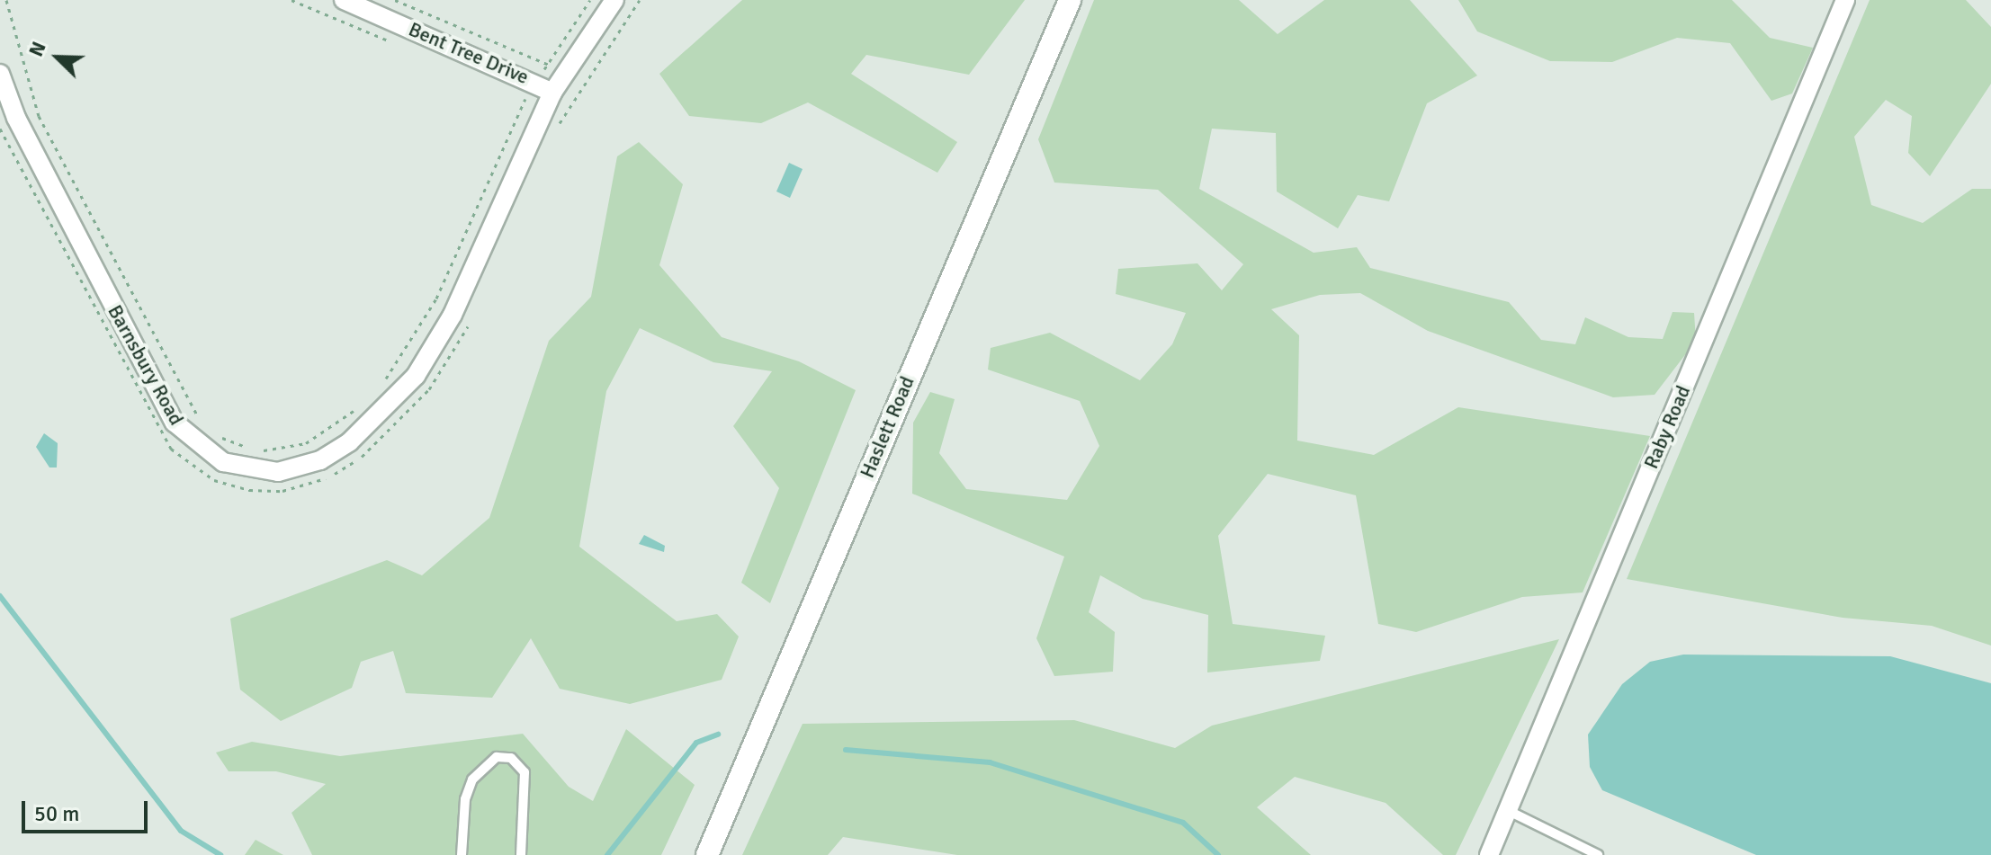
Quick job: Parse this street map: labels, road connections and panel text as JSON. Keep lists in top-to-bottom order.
{
  "streets": {
    "main road": ["Haslett Road"],
    "street": ["Bent Tree Drive", "Barnsbury Road", "Raby Road"]
  },
  "crossings": [
    ["Bent Tree Drive", "Barnsbury Road"]
  ],
  "scale_bar": "50 m",
  "north": "top left"
}
